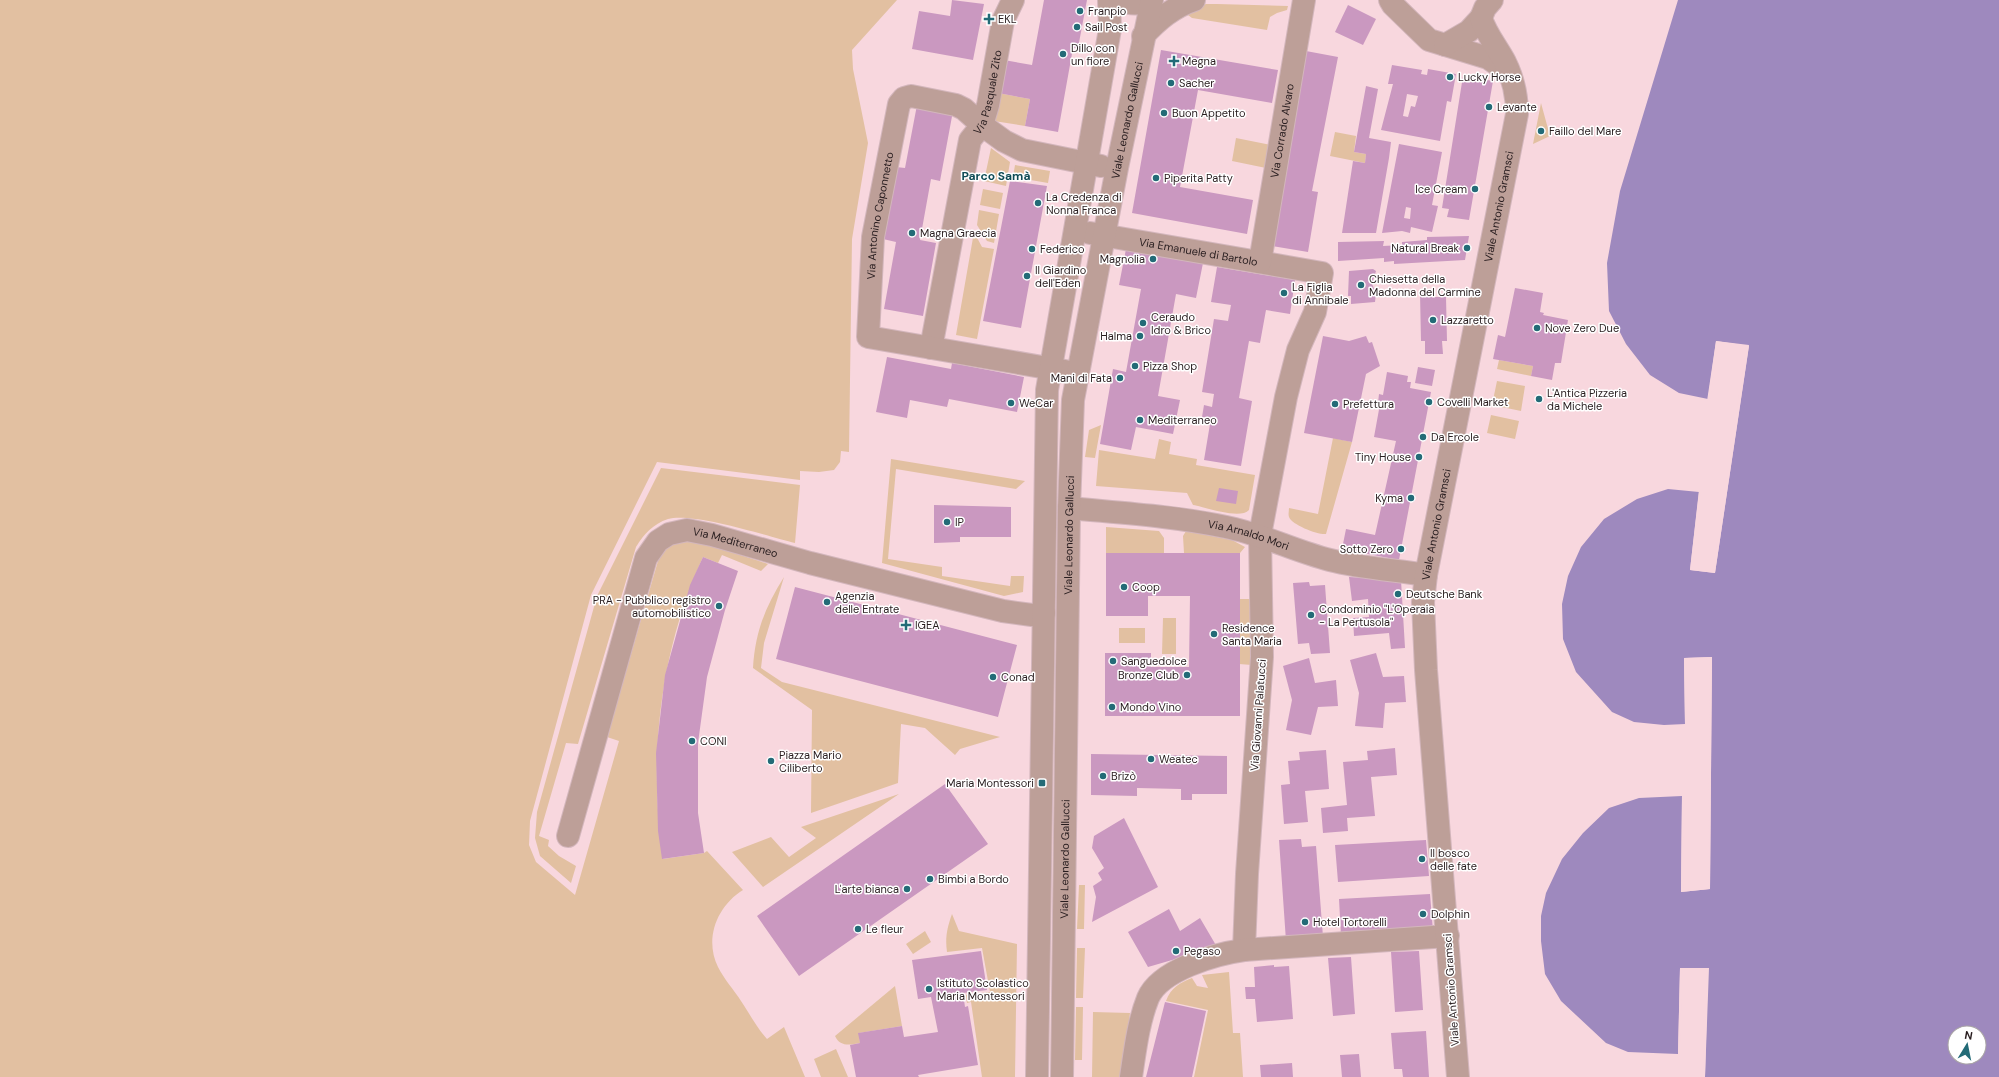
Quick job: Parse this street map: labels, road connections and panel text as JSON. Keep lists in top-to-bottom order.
{
  "streets": {
    "street": [
      "Via Pasquale Zito",
      "Viale Leonardo Gallucci",
      "Via Corrado Alvaro",
      "Viale Antonio Gramsci",
      "Via Antonino Caponnetto",
      "Via Emanuele di Bartolo",
      "Via Arnaldo Mori",
      "Via Mediterraneo",
      "Via Giovanni Palatucci"
    ]
  },
  "crossings": [
    ["Via Pasquale Zito", "Via Antonino Caponnetto"],
    ["Viale Leonardo Gallucci", "Via Emanuele di Bartolo"],
    ["Viale Leonardo Gallucci", "Via Arnaldo Mori"],
    ["Via Corrado Alvaro", "Via Emanuele di Bartolo"],
    ["Viale Antonio Gramsci", "Via Arnaldo Mori"],
    ["Via Emanuele di Bartolo", "Via Giovanni Palatucci"],
    ["Via Arnaldo Mori", "Via Giovanni Palatucci"]
  ],
  "districts": ["Parco Samà"],
  "places": {
    "other": [
      "Franpio",
      "Sail Post",
      "Dillo con un fiore",
      "Lucky Horse",
      "Sacher",
      "Levante",
      "Buon Appetito",
      "Faillo del Mare",
      "Piperita Patty",
      "Ice Cream",
      "La Credenza di Nonna Franca",
      "Magna Graecia",
      "Natural Break",
      "Federico",
      "Magnolia",
      "Il Giardino dell'Eden",
      "Chiesetta della Madonna del Carmine",
      "La Figlia di Annibale",
      "Lazzaretto",
      "Ceraudo Idro & Brico",
      "Nove Zero Due",
      "Halma",
      "Pizza Shop",
      "Mani di Fata",
      "L'Antica Pizzeria da Michele",
      "Covelli Market",
      "WeCar",
      "Prefettura",
      "Mediterraneo",
      "Da Ercole",
      "Tiny House",
      "Kyma",
      "IP",
      "Sotto Zero",
      "Coop",
      "Deutsche Bank",
      "Agenzia delle Entrate",
      "PRA - Pubblico registro automobilistico",
      "Condominio \"L'Operaia - La Pertusola\"",
      "Residence Santa Maria",
      "Sanguedolce",
      "Bronze Club",
      "Conad",
      "Mondo Vino",
      "CONI",
      "Weatec",
      "Piazza Mario Ciliberto",
      "Brizò",
      "Il bosco delle fate",
      "Bimbi a Bordo",
      "L'arte bianca",
      "Dolphin",
      "Hotel Tortorelli",
      "Le fleur",
      "Pegaso",
      "Istituto Scolastico Maria Montessori"
    ],
    "health": ["EKL", "Megna", "IGEA"],
    "transit": ["Maria Montessori"]
  },
  "north": "top"
}
